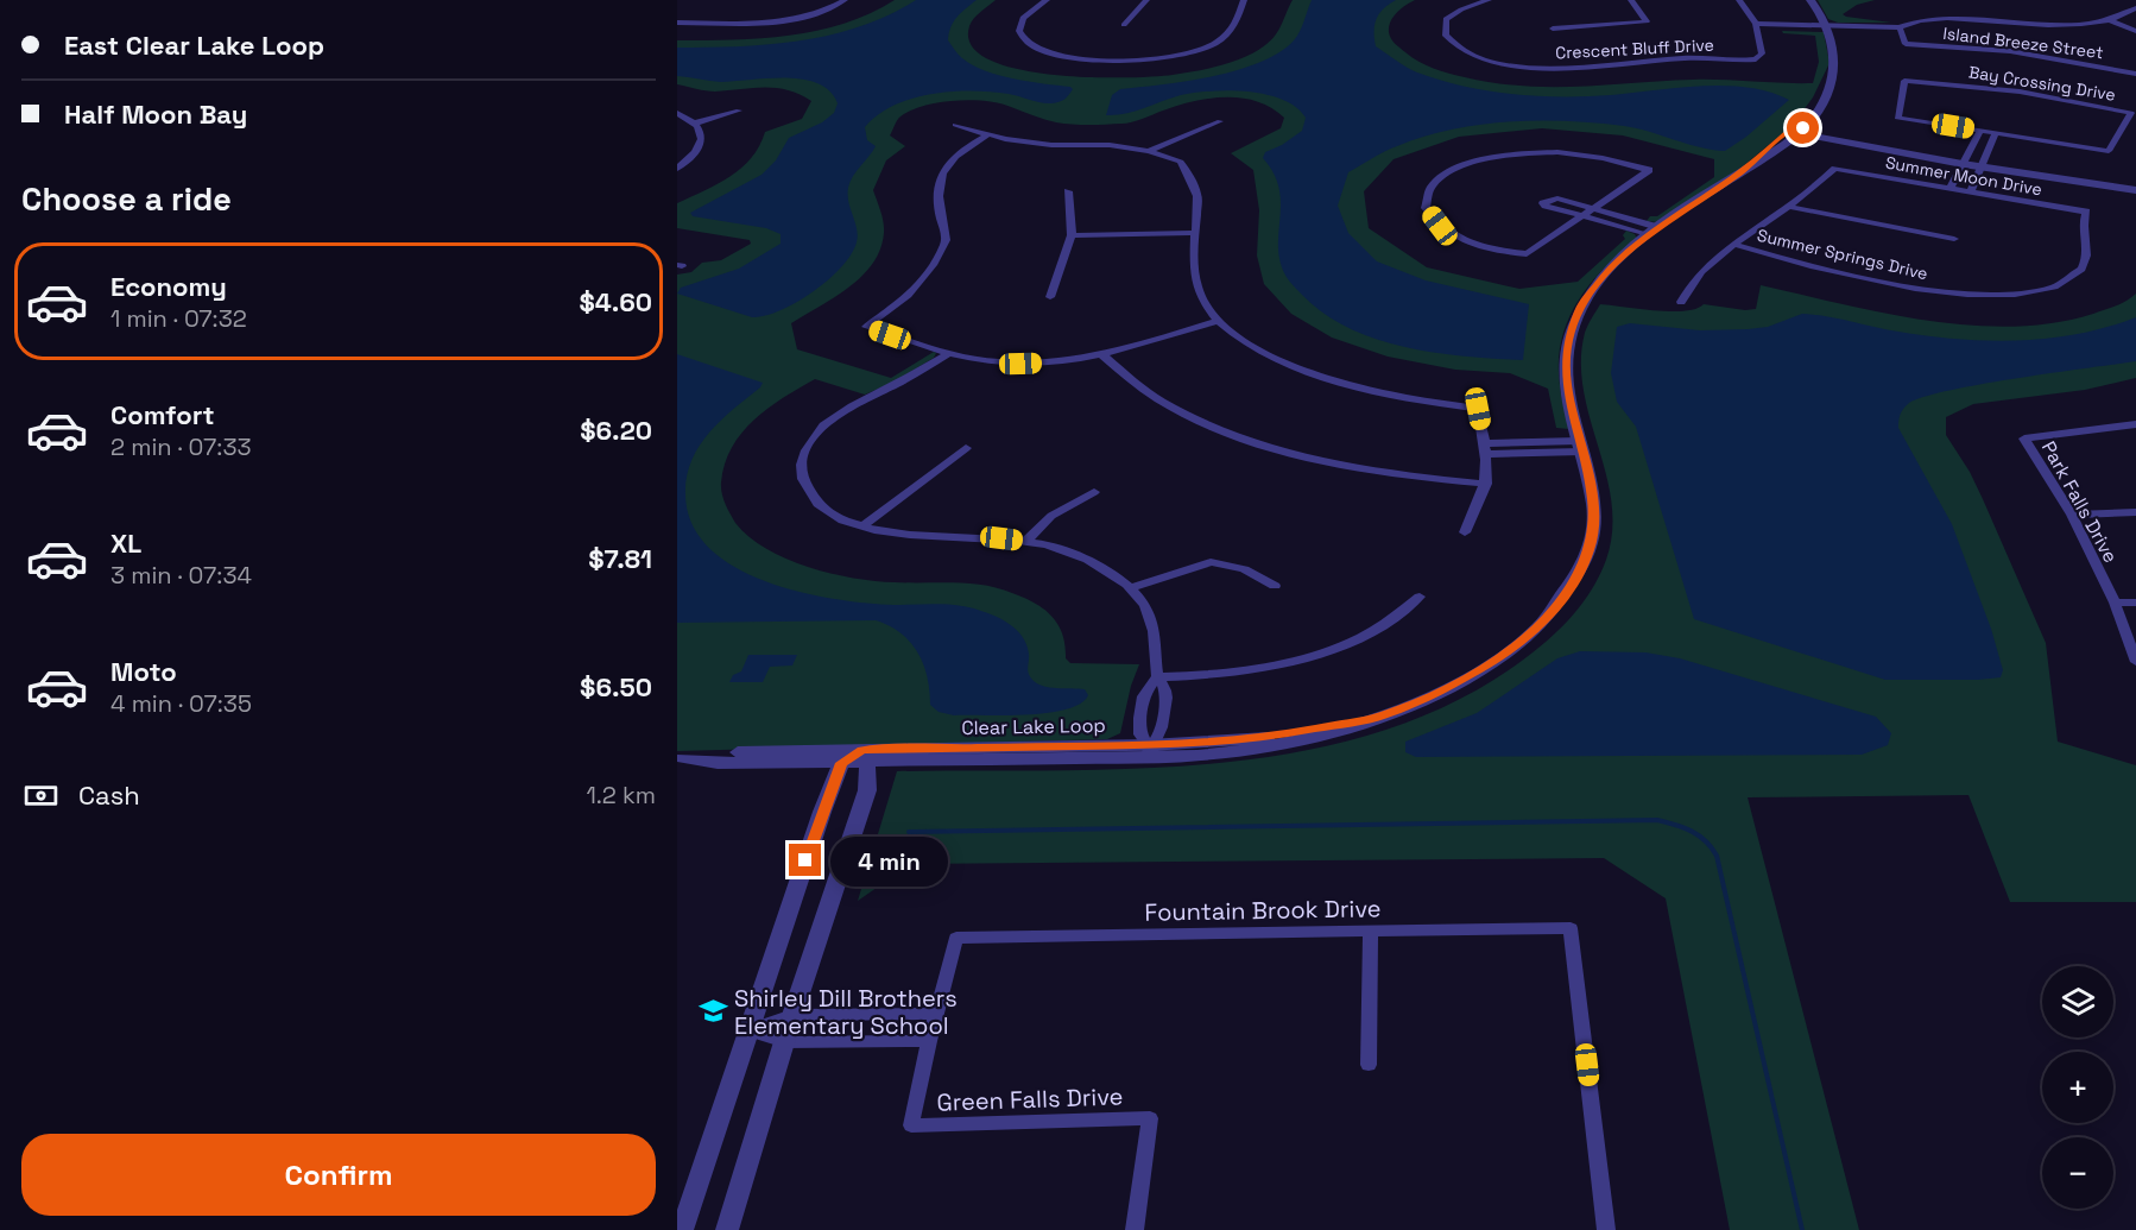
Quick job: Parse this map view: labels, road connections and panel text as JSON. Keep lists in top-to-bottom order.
{
  "streets": {
    "street": [
      "Island Breeze Street",
      "Crescent Bluff Drive",
      "Bay Crossing Drive",
      "Summer Moon Drive",
      "Summer Springs Drive",
      "Park Falls Drive",
      "Clear Lake Loop",
      "Fountain Brook Drive",
      "Green Falls Drive"
    ]
  },
  "crossings": [
    ["Summer Moon Drive", "Summer Springs Drive"]
  ],
  "places": {
    "school or university": ["Shirley Dill Brothers Elementary School"]
  },
  "page": {
    "banner": ["East Clear Lake Loop", "Half Moon Bay"],
    "heading": "Choose a ride",
    "list": [
      {
        "name": "Economy",
        "note": "1 min · 07:32",
        "value": "$4.60"
      },
      {
        "name": "Comfort",
        "note": "2 min · 07:33",
        "value": "$6.20"
      },
      {
        "name": "XL",
        "note": "3 min · 07:34",
        "value": "$7.81"
      },
      {
        "name": "Moto",
        "note": "4 min · 07:35",
        "value": "$6.50"
      }
    ],
    "pay": ["Cash", "1.2 km"],
    "bubble": "4 min",
    "map_buttons": ["+", "−"],
    "buttons": "Confirm"
  }
}
